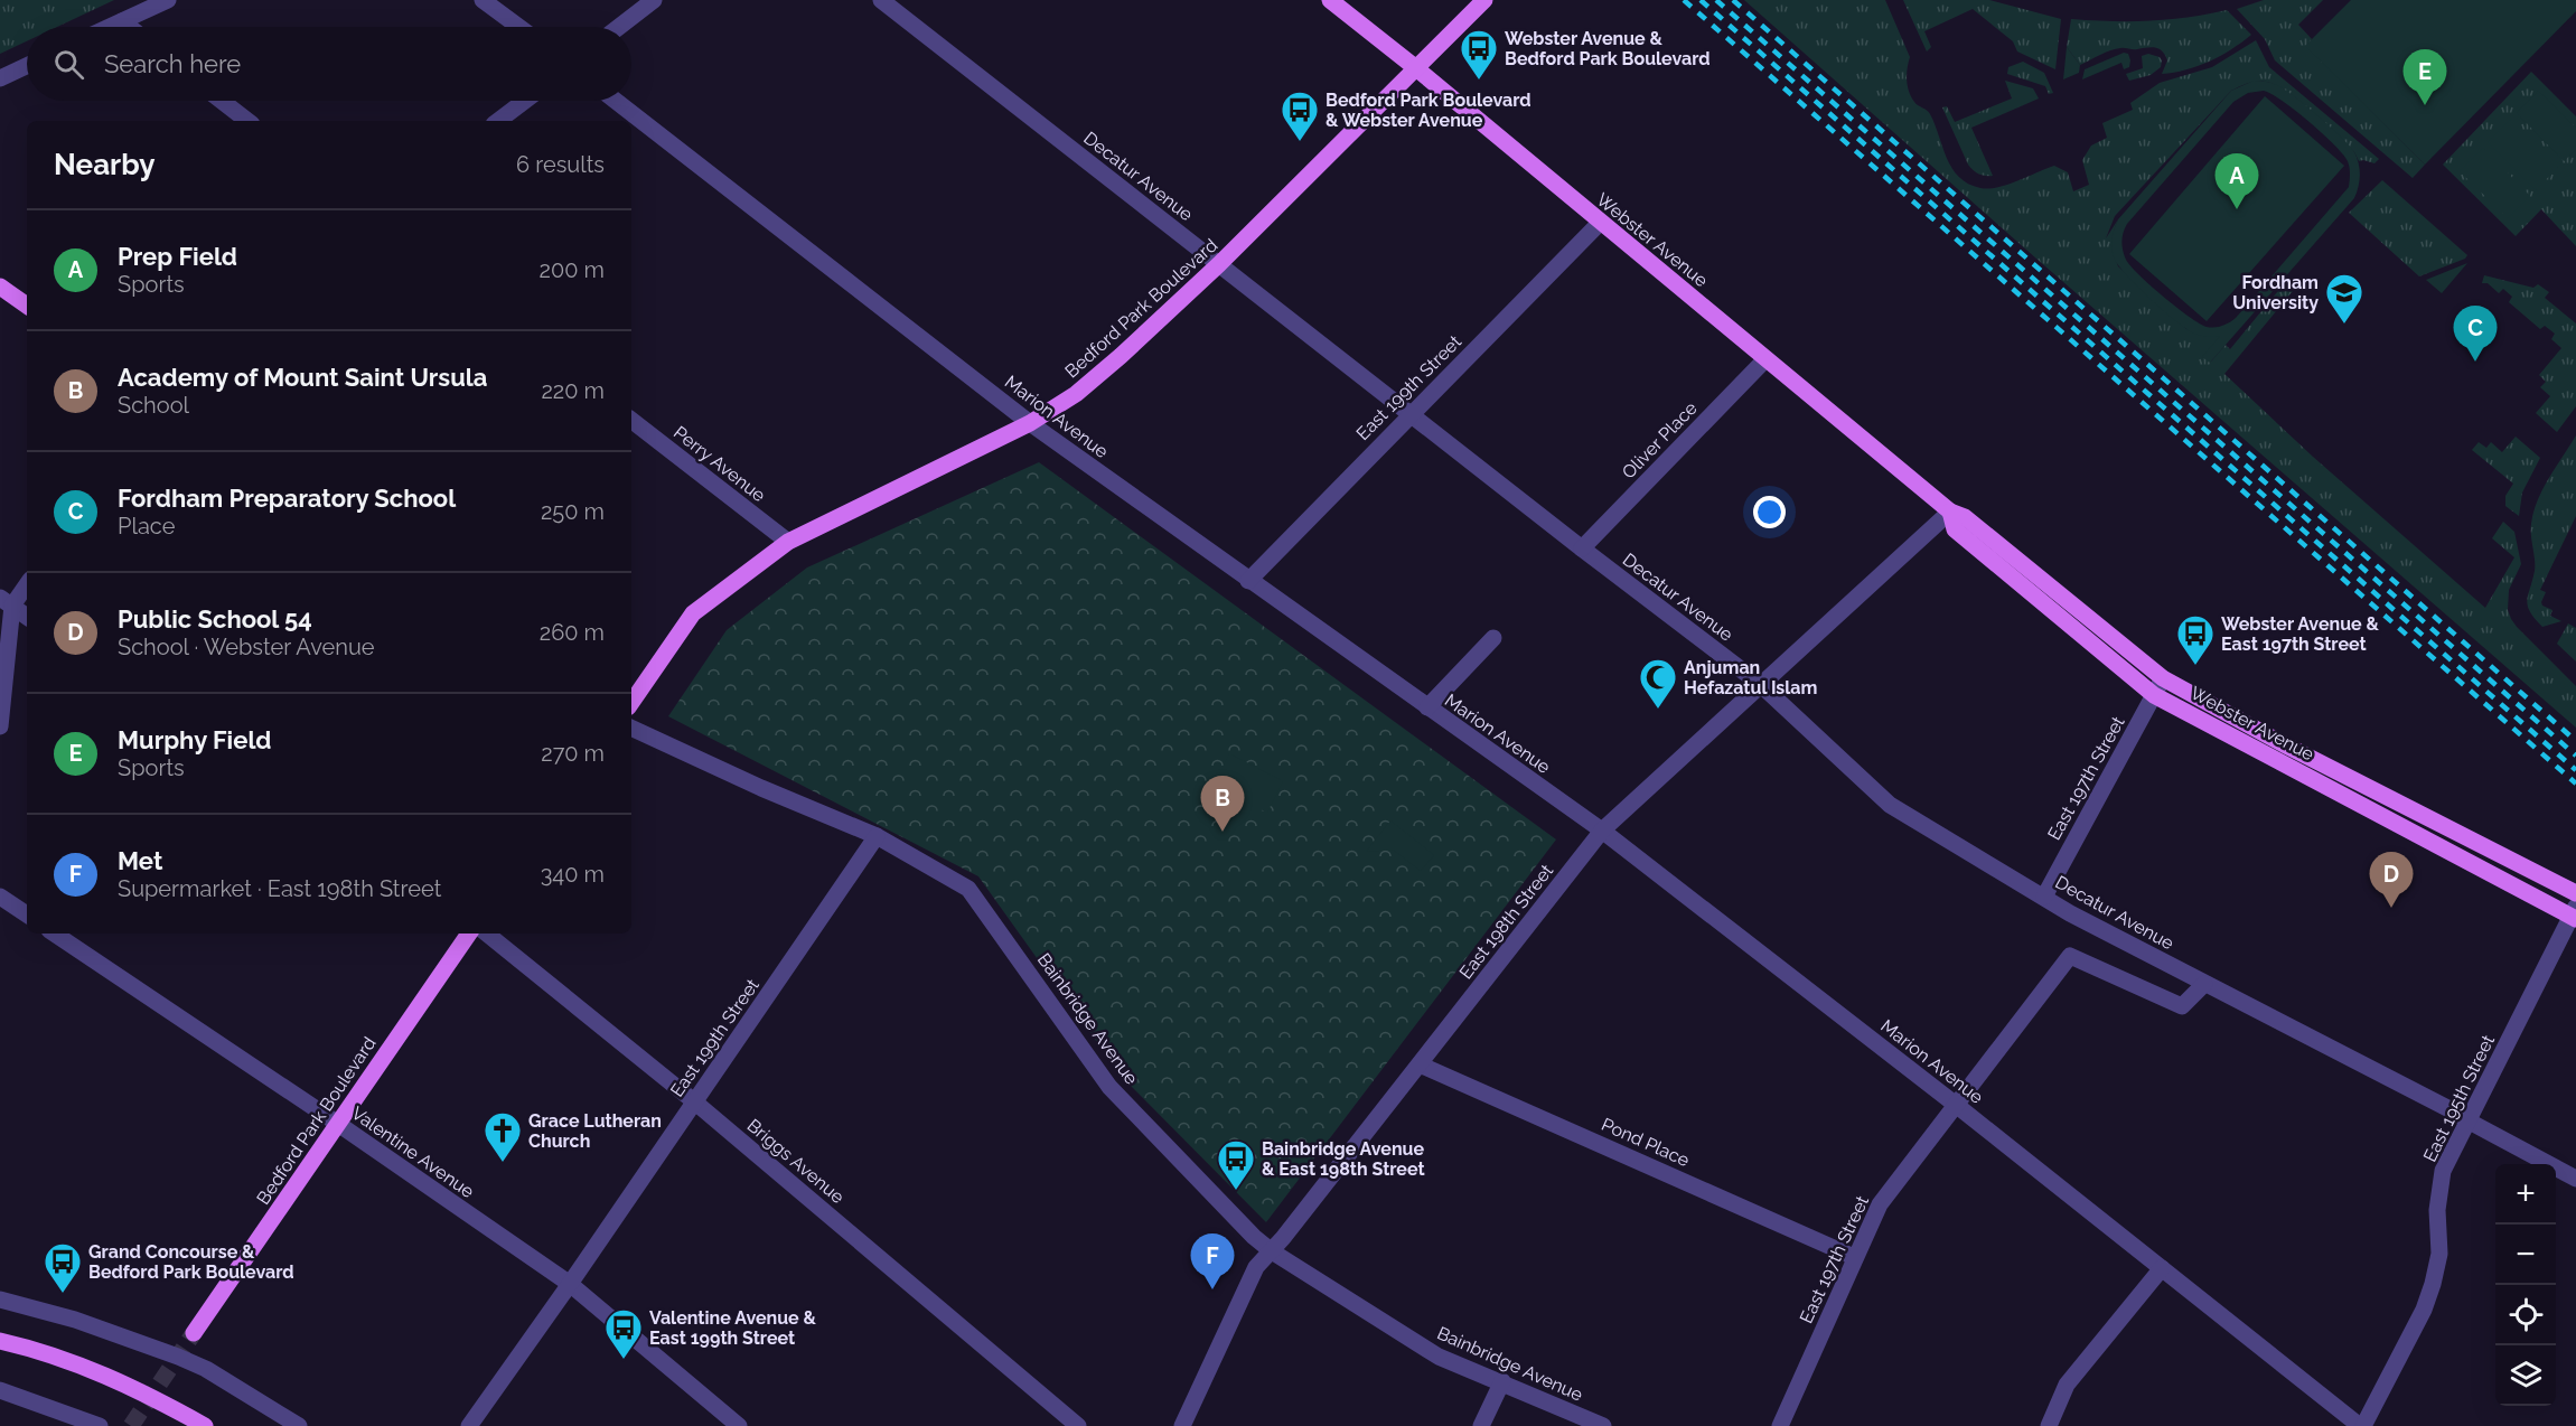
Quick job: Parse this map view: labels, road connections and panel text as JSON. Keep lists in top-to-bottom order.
{
  "streets": {
    "main road": ["Webster Avenue", "Bedford Park Boulevard"],
    "street": [
      "Decatur Avenue",
      "East 199th Street",
      "Marion Avenue",
      "Oliver Place",
      "Perry Avenue",
      "East 197th Street",
      "East 198th Street",
      "Bainbridge Avenue",
      "East 195th Street",
      "Pond Place",
      "Valentine Avenue",
      "Briggs Avenue"
    ]
  },
  "crossings": [
    ["Decatur Avenue", "Bedford Park Boulevard"],
    ["Decatur Avenue", "East 199th Street"],
    ["Decatur Avenue", "Oliver Place"],
    ["Decatur Avenue", "East 197th Street"],
    ["Decatur Avenue", "East 198th Street"],
    ["Decatur Avenue", "East 195th Street"],
    ["Webster Avenue", "Bedford Park Boulevard"],
    ["Webster Avenue", "East 199th Street"],
    ["Webster Avenue", "Oliver Place"],
    ["Webster Avenue", "East 197th Street"],
    ["Webster Avenue", "East 198th Street"],
    ["Webster Avenue", "East 195th Street"],
    ["Bedford Park Boulevard", "Marion Avenue"],
    ["Bedford Park Boulevard", "Perry Avenue"],
    ["Bedford Park Boulevard", "Valentine Avenue"],
    ["East 199th Street", "Marion Avenue"],
    ["East 199th Street", "Bainbridge Avenue"],
    ["East 199th Street", "Valentine Avenue"],
    ["East 199th Street", "Briggs Avenue"],
    ["Marion Avenue", "East 197th Street"],
    ["Marion Avenue", "East 198th Street"],
    ["Marion Avenue", "East 195th Street"],
    ["East 197th Street", "Pond Place"],
    ["East 198th Street", "Bainbridge Avenue"],
    ["East 198th Street", "Pond Place"]
  ],
  "places": {
    "bus stop": [
      "Webster Avenue & Bedford Park Boulevard",
      "Bedford Park Boulevard & Webster Avenue",
      "Webster Avenue & East 197th Street",
      "Bainbridge Avenue & East 198th Street",
      "Grand Concourse & Bedford Park Boulevard",
      "Valentine Avenue & East 199th Street"
    ],
    "school or university": ["Fordham University"],
    "mosque": ["Anjuman Hefazatul Islam"],
    "church": ["Grace Lutheran Church"]
  },
  "page": {
    "search": "Search here",
    "pins": [
      "E",
      "A",
      "C",
      "B",
      "D",
      "F"
    ],
    "heading": ["Nearby", "6 results"],
    "list": [
      {
        "mark": "A",
        "name": "Prep Field",
        "note": "Sports",
        "value": "200 m"
      },
      {
        "mark": "B",
        "name": "Academy of Mount Saint Ursula",
        "note": "School",
        "value": "220 m"
      },
      {
        "mark": "C",
        "name": "Fordham Preparatory School",
        "note": "Place",
        "value": "250 m"
      },
      {
        "mark": "D",
        "name": "Public School 54",
        "note": "School · Webster Avenue",
        "value": "260 m"
      },
      {
        "mark": "E",
        "name": "Murphy Field",
        "note": "Sports",
        "value": "270 m"
      },
      {
        "mark": "F",
        "name": "Met",
        "note": "Supermarket · East 198th Street",
        "value": "340 m"
      }
    ],
    "map_buttons": ["+", "−"]
  }
}
